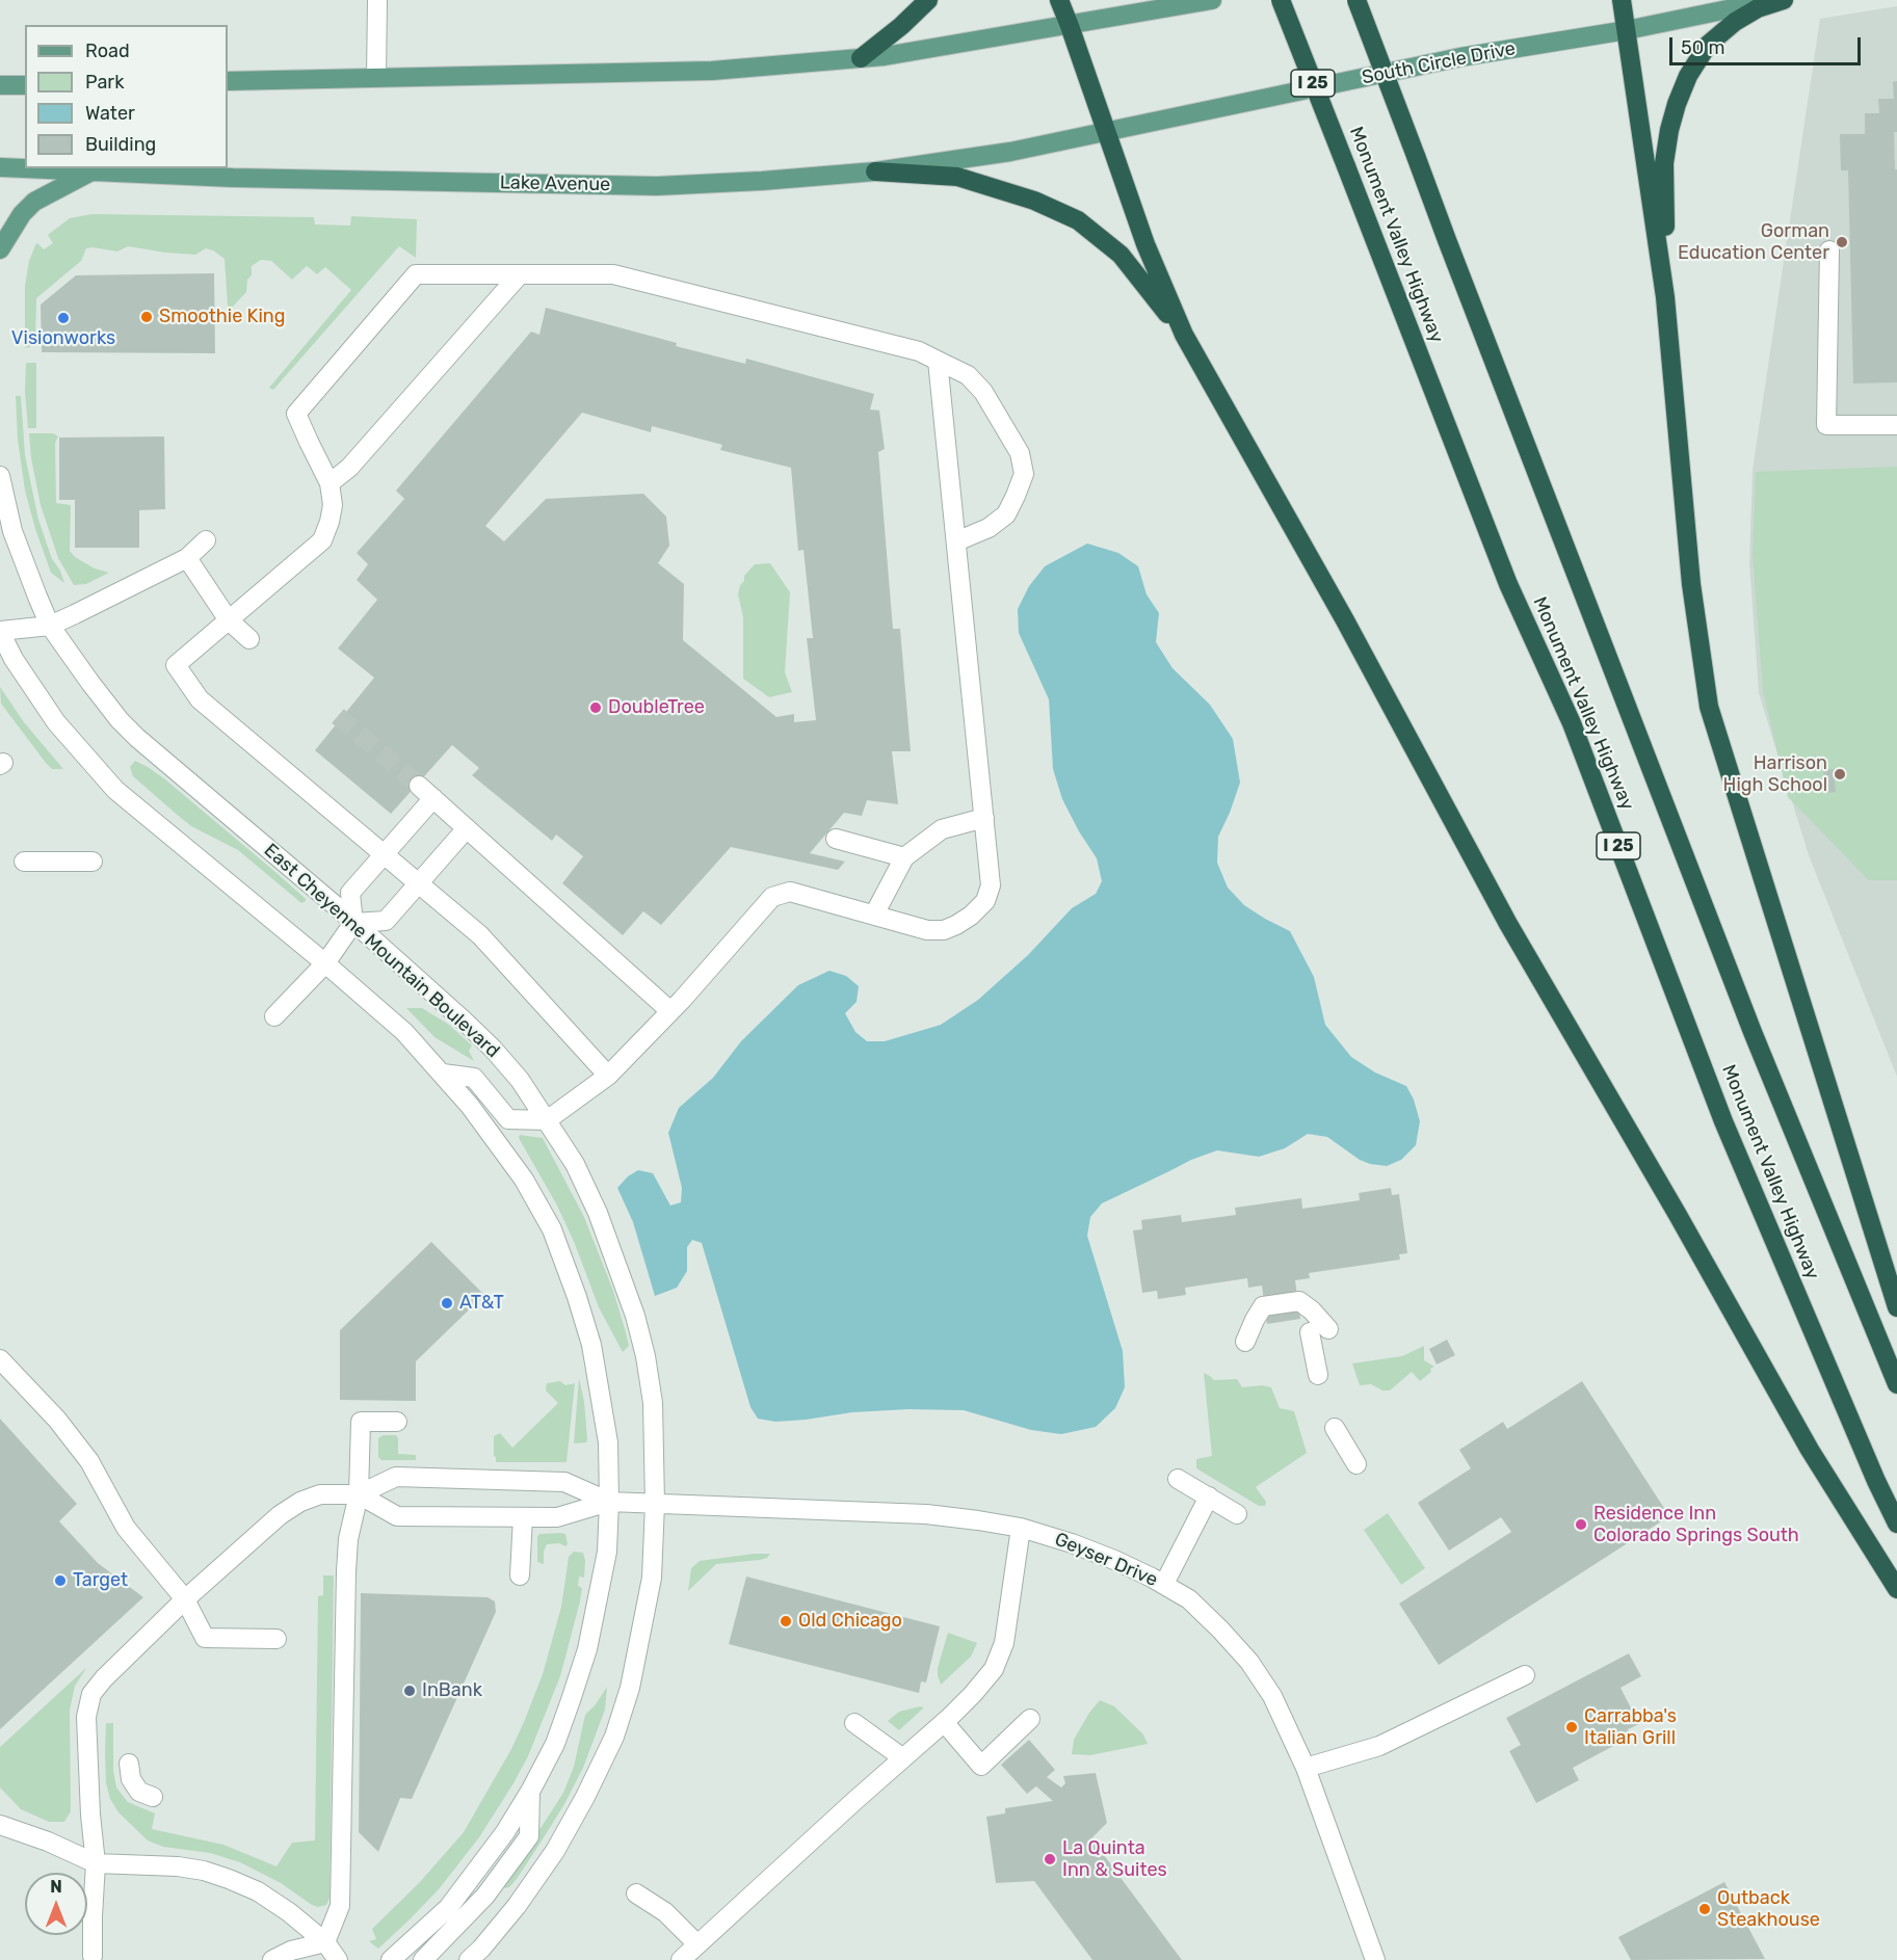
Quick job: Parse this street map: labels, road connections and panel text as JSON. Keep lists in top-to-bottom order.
{
  "streets": {
    "highway": ["I 25", "Monument Valley Highway"],
    "main road": ["South Circle Drive", "Lake Avenue"],
    "street": ["East Cheyenne Mountain Boulevard", "Geyser Drive"]
  },
  "crossings": [
    ["South Circle Drive", "Lake Avenue"],
    ["East Cheyenne Mountain Boulevard", "Geyser Drive"]
  ],
  "places": [
    "Gorman Education Center",
    "Smoothie King",
    "Visionworks",
    "DoubleTree",
    "Harrison High School",
    "AT&T",
    "Residence Inn Colorado Springs South",
    "Target",
    "Old Chicago",
    "InBank",
    "Carrabba's Italian Grill",
    "La Quinta Inn & Suites",
    "Outback Steakhouse"
  ],
  "legend": [
    "Road",
    "Park",
    "Water",
    "Building"
  ],
  "scale_bar": "50 m",
  "north": "top"
}
